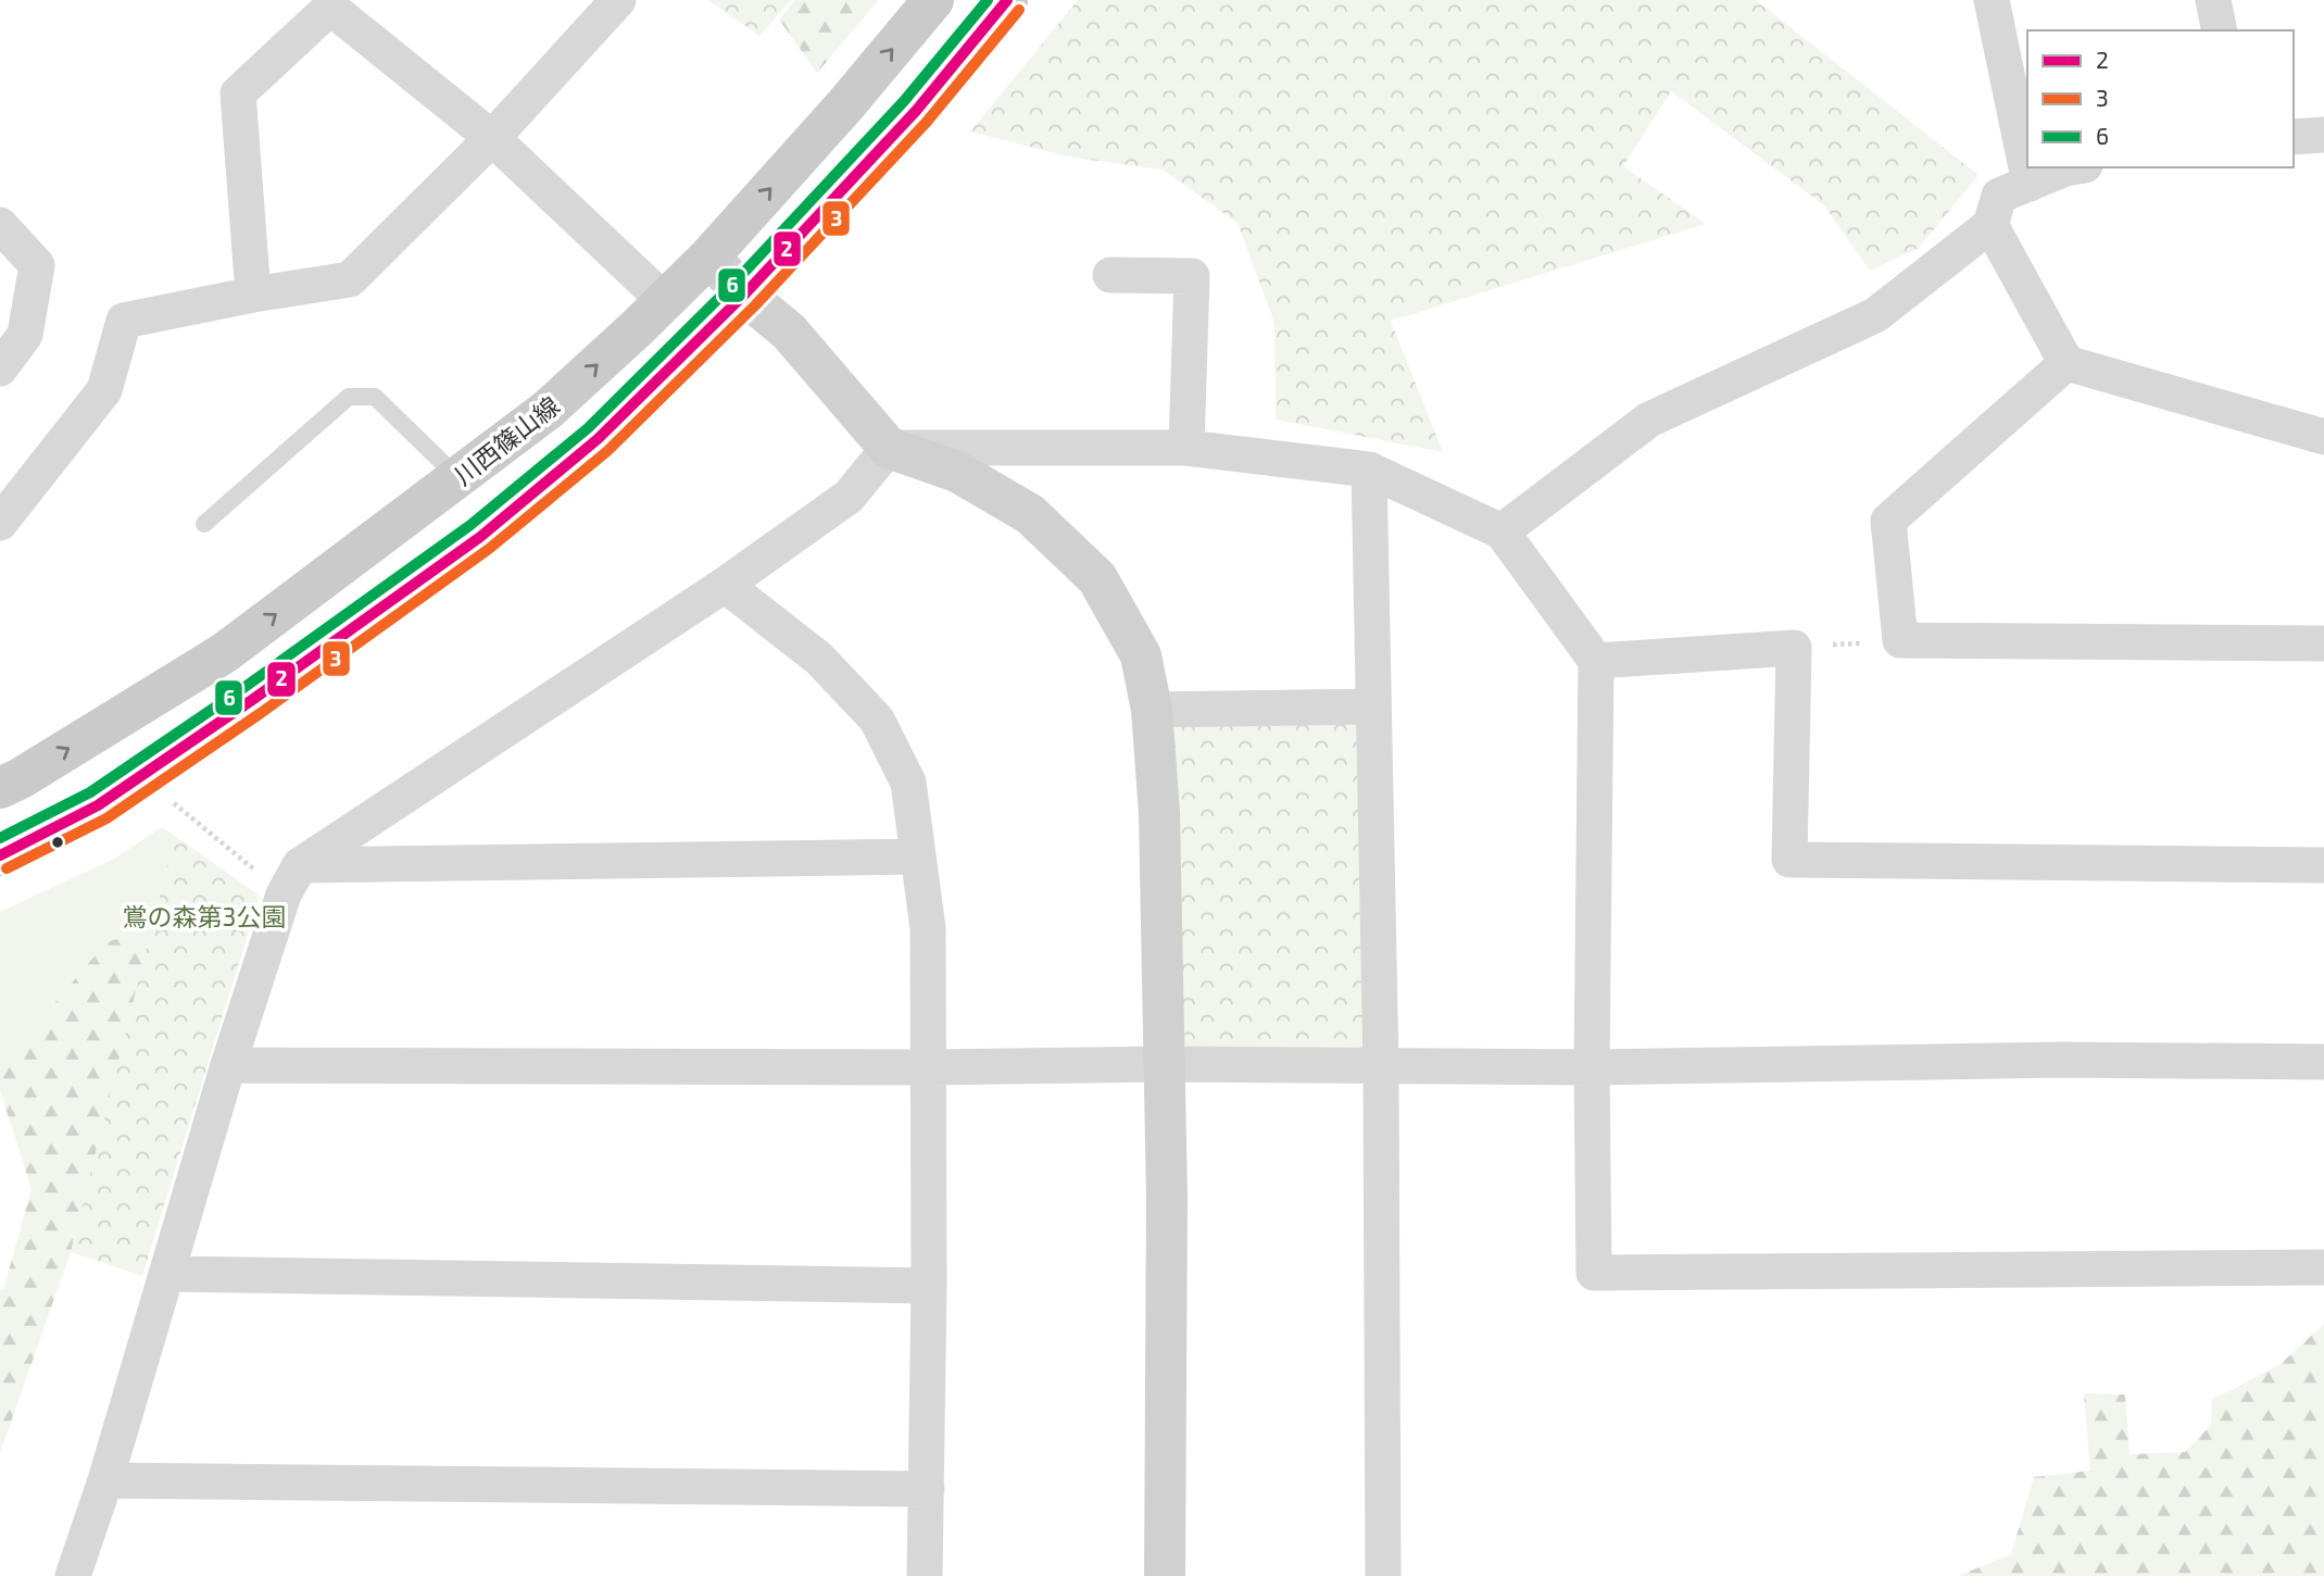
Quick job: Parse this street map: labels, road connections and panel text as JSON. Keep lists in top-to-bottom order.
{
  "streets": {
    "main road": ["川西篠山線"]
  },
  "parks": ["鴬の森第3公園"],
  "lines": ["transit line 2", "transit line 6", "transit line 3"],
  "legend": ["2", "3", "6"]
}
